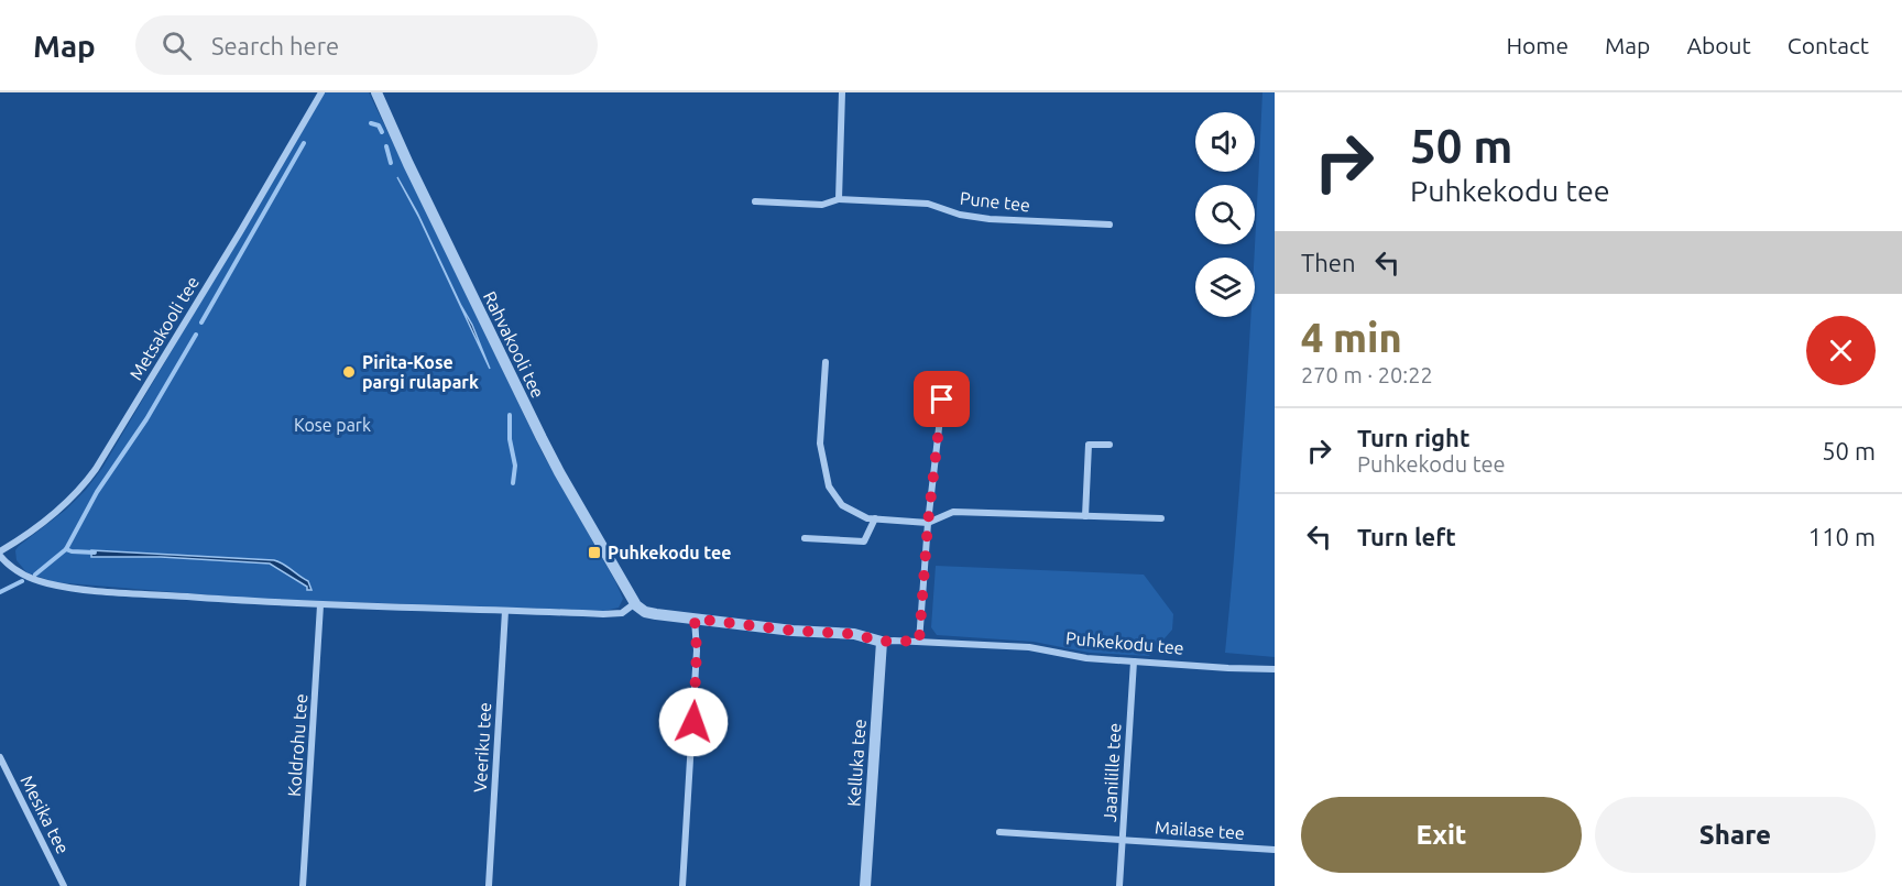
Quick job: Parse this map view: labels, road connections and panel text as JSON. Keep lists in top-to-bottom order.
{
  "streets": {
    "street": [
      "Pune tee",
      "Metsakooli tee",
      "Rahvakooli tee",
      "Puhkekodu tee",
      "Koldrohu tee",
      "Veeriku tee",
      "Kelluka tee",
      "Jaanilille tee",
      "Mesika tee",
      "Mailase tee"
    ]
  },
  "crossings": [
    ["Rahvakooli tee", "Puhkekodu tee"],
    ["Puhkekodu tee", "Kelluka tee"],
    ["Puhkekodu tee", "Jaanilille tee"],
    ["Jaanilille tee", "Mailase tee"]
  ],
  "parks": ["Kose park"],
  "places": {
    "other": ["Pirita-Kose pargi rulapark"],
    "transit": ["Puhkekodu tee"]
  },
  "page": {
    "header": "Map",
    "search": "Search here",
    "nav": [
      "Home",
      "Map",
      "About",
      "Contact"
    ],
    "turn": ["50 m", "Puhkekodu tee"],
    "then": "Then",
    "heading": ["4 min", "270 m · 20:22"],
    "list": [
      {
        "name": "Turn right",
        "note": "Puhkekodu tee",
        "value": "50 m"
      },
      {
        "name": "Turn left",
        "value": "110 m"
      }
    ],
    "buttons": ["Exit", "Share"]
  }
}
